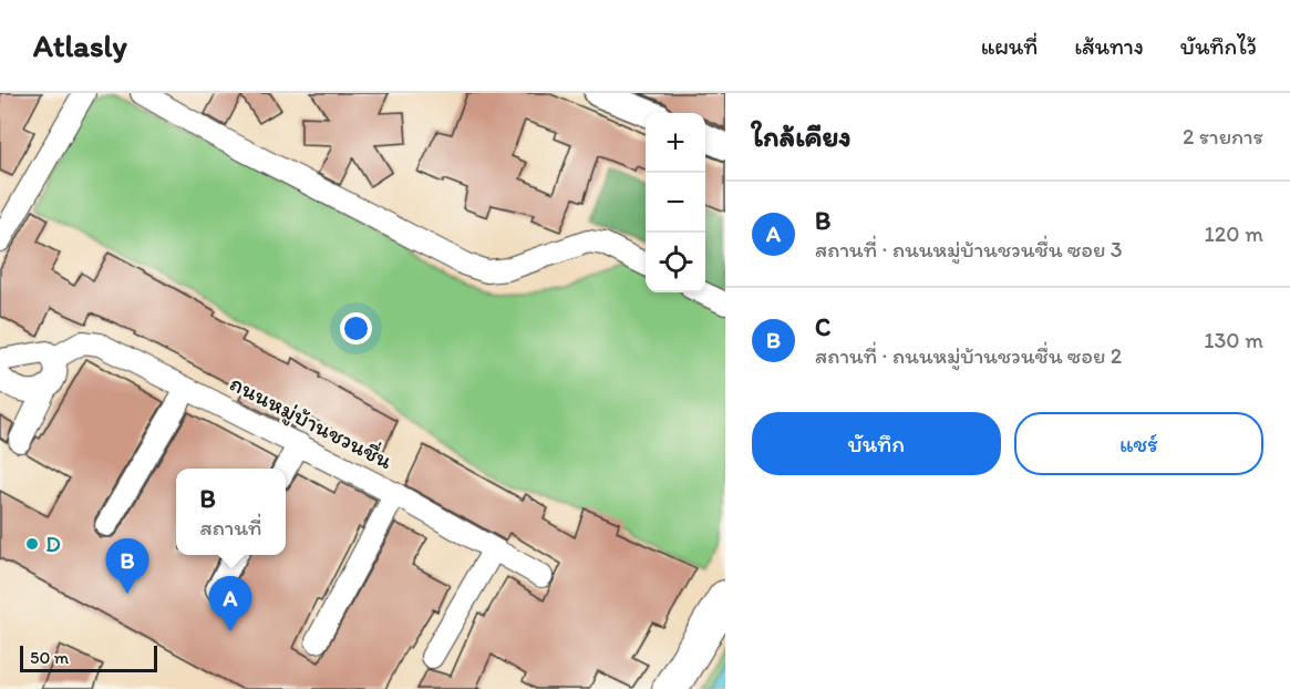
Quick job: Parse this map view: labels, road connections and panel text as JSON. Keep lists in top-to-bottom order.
{
  "streets": {
    "street": ["ถนนหมู่บ้านชวนชื่น"]
  },
  "places": ["D"],
  "scale_bar": "50 m",
  "page": {
    "header": "Atlasly",
    "nav": ["แผนที่", "เส้นทาง", "บันทึกไว้"],
    "heading": ["ใกล้เคียง", "2 รายการ"],
    "map_buttons": ["+", "−"],
    "list": [
      {
        "mark": "A",
        "name": "B",
        "note": "สถานที่ · ถนนหมู่บ้านชวนชื่น ซอย 3",
        "value": "120 m"
      },
      {
        "mark": "B",
        "name": "C",
        "note": "สถานที่ · ถนนหมู่บ้านชวนชื่น ซอย 2",
        "value": "130 m"
      }
    ],
    "buttons": ["บันทึก", "แชร์"],
    "popup": ["B", "สถานที่"],
    "pins": ["B", "A"],
    "scale": "50 m"
  }
}
